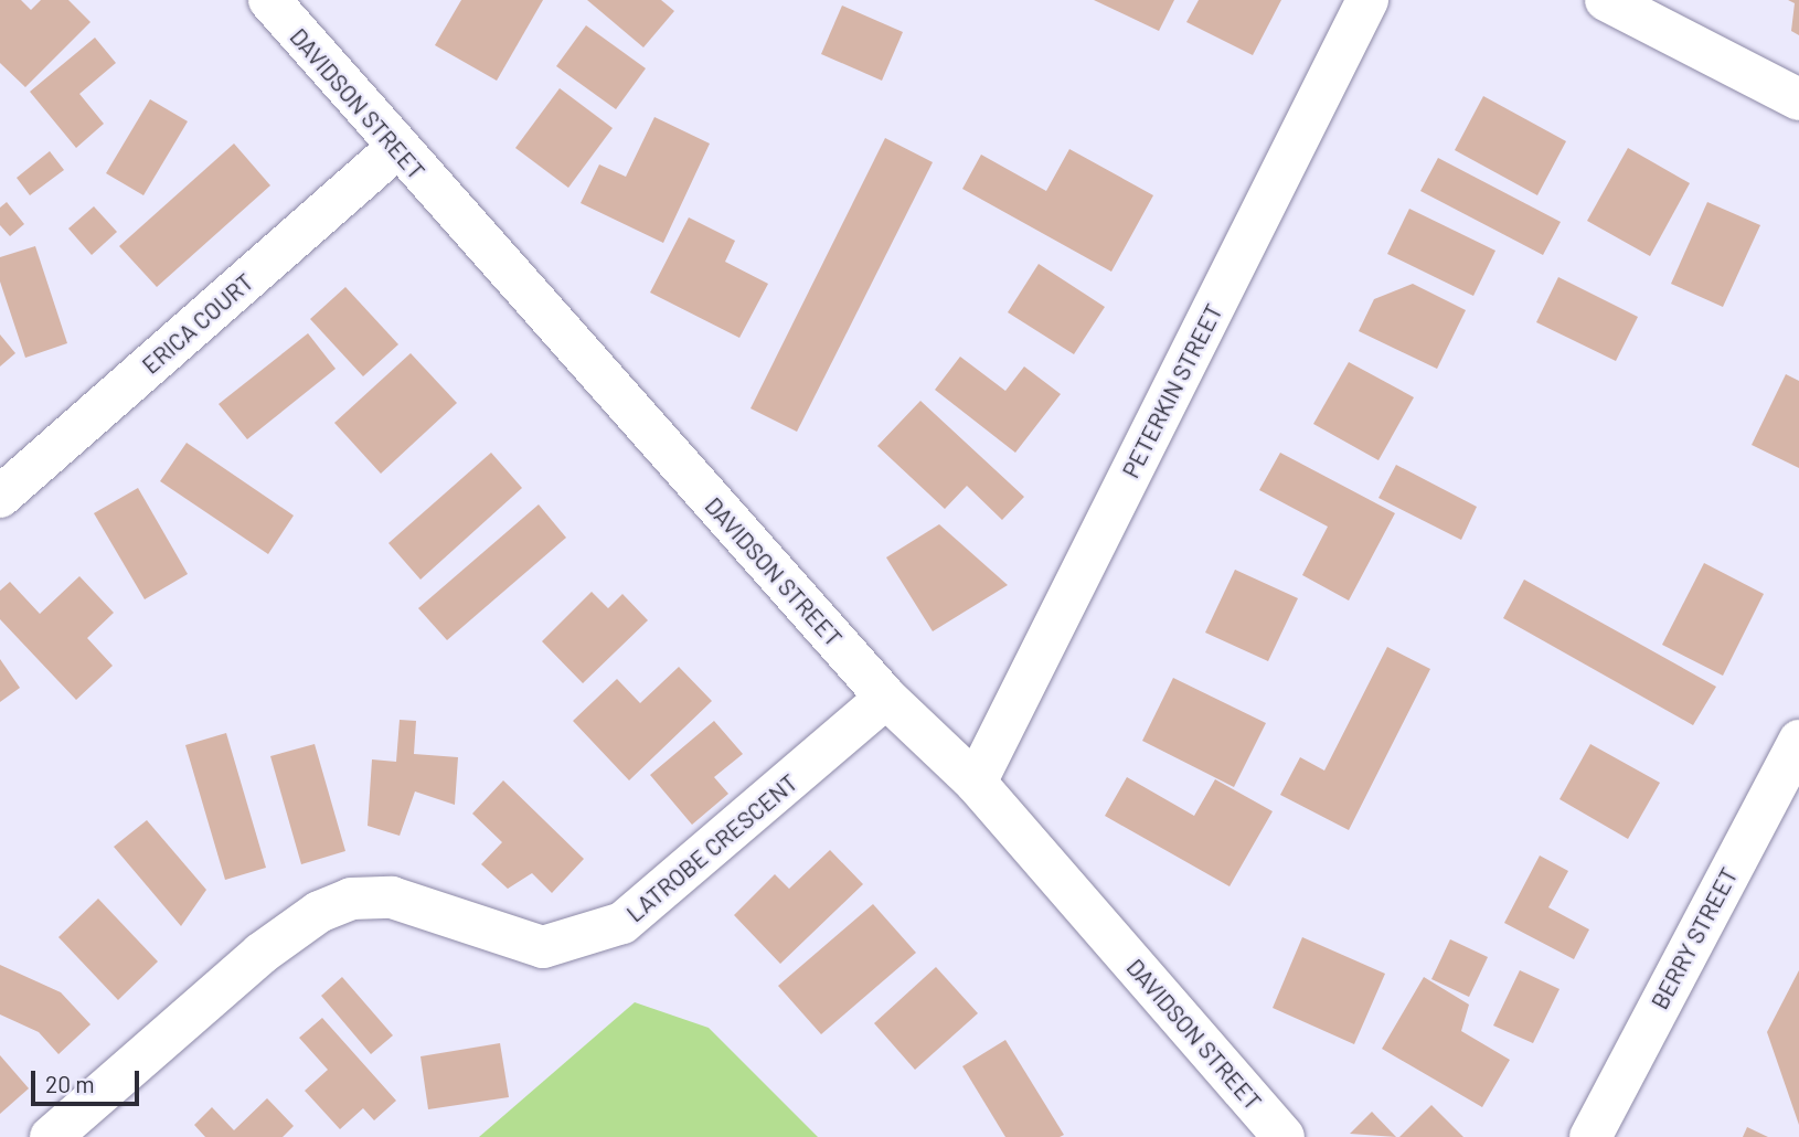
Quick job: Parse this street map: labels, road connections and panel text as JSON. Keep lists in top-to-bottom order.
{
  "streets": {
    "street": [
      "DAVIDSON STREET",
      "ERICA COURT",
      "PETERKIN STREET",
      "LATROBE CRESCENT",
      "BERRY STREET"
    ]
  },
  "crossings": [
    ["DAVIDSON STREET", "ERICA COURT"],
    ["DAVIDSON STREET", "PETERKIN STREET"],
    ["DAVIDSON STREET", "LATROBE CRESCENT"]
  ],
  "scale_bar": "20 m"
}
